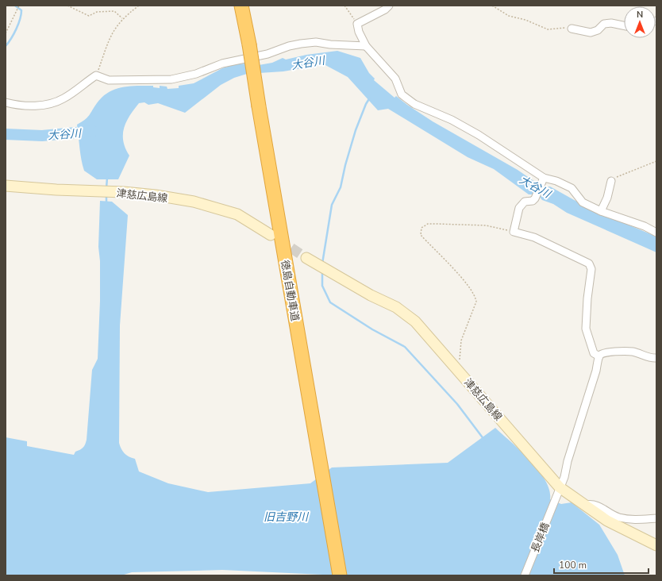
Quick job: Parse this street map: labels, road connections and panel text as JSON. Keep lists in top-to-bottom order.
{
  "streets": {
    "highway": ["徳島自動車道"],
    "main road": ["津慈広島線"],
    "street": ["長岸橋"]
  },
  "crossings": [
    ["津慈広島線", "長岸橋"]
  ],
  "water": ["大谷川", "旧吉野川"],
  "scale_bar": "100 m",
  "north": "top"
}
